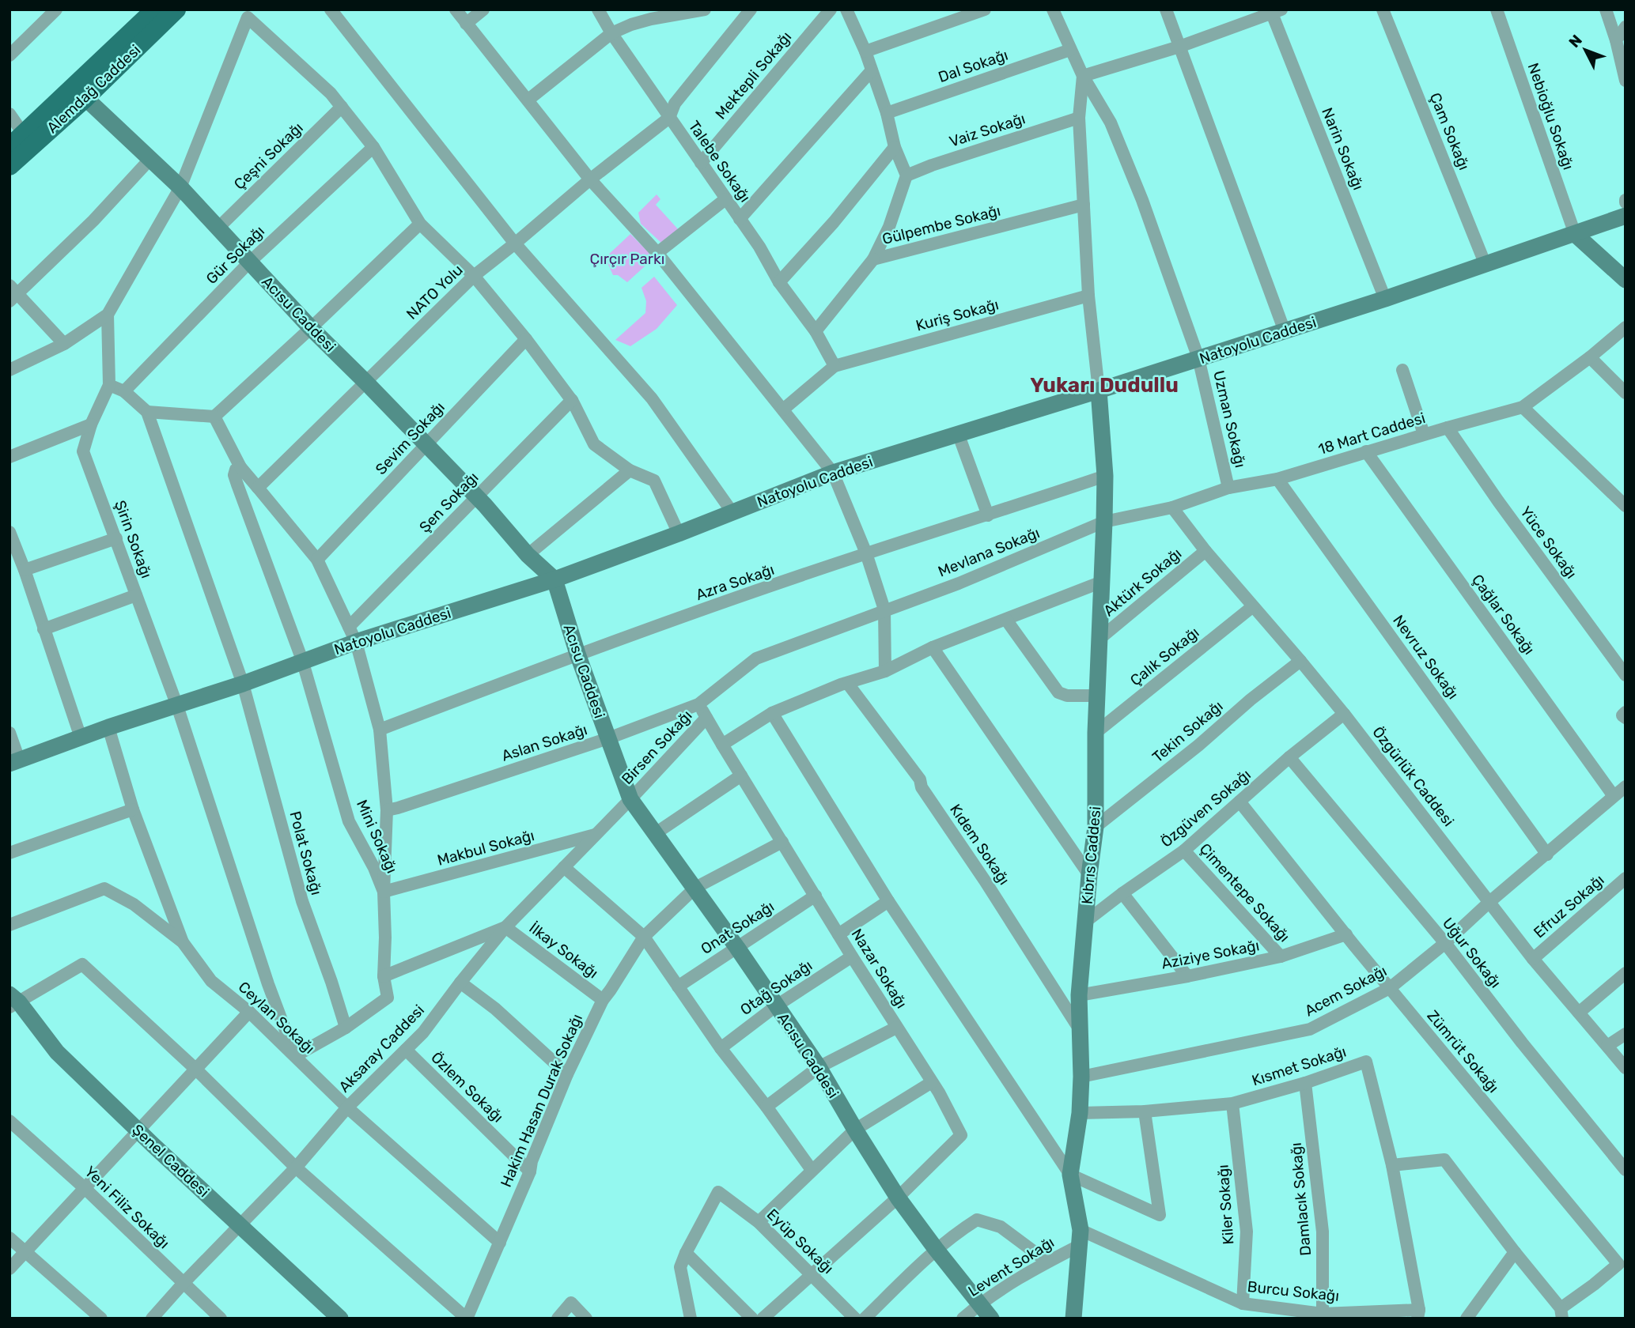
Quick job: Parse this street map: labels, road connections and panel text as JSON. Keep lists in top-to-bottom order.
{
  "streets": {
    "main road": ["Alemdağ Caddesi"],
    "street": [
      "Dal Sokağı",
      "Mektepli Sokağı",
      "Nebioğlu Sokağı",
      "Vaiz Sokağı",
      "Çam Sokağı",
      "Narin Sokağı",
      "Çeşni Sokağı",
      "Talebe Sokağı",
      "Gülpembe Sokağı",
      "Gür Sokağı",
      "NATO Yolu",
      "Acısu Caddesi",
      "Kuriş Sokağı",
      "Natoyolu Caddesi",
      "Uzman Sokağı",
      "18 Mart Caddesi",
      "Sevim Sokağı",
      "Şen Sokağı",
      "Şirin Sokağı",
      "Yüce Sokağı",
      "Mevlana Sokağı",
      "Azra Sokağı",
      "Aktürk Sokağı",
      "Çağlar Sokağı",
      "Çalık Sokağı",
      "Nevruz Sokağı",
      "Tekin Sokağı",
      "Aslan Sokağı",
      "Birsen Sokağı",
      "Özgürlük Caddesi",
      "Özgüven Sokağı",
      "Mini Sokağı",
      "Kıdem Sokağı",
      "Makbul Sokağı",
      "Polat Sokağı",
      "Kıbrıs Caddesi",
      "Çimentepe Sokağı",
      "Efruz Sokağı",
      "Onat Sokağı",
      "İlkay Sokağı",
      "Uğur Sokağı",
      "Aziziye Sokağı",
      "Nazar Sokağı",
      "Otağ Sokağı",
      "Acem Sokağı",
      "Ceylan Sokağı",
      "Aksaray Caddesi",
      "Zümrüt Sokağı",
      "Kısmet Sokağı",
      "Özlem Sokağı",
      "Hakim Hasan Durak Sokağı",
      "Şenel Caddesi",
      "Damlacık Sokağı",
      "Kiler Sokağı",
      "Yeni Filiz Sokağı",
      "Eyüp Sokağı",
      "Levent Sokağı",
      "Burcu Sokağı"
    ]
  },
  "crossings": [
    ["Dal Sokağı", "Uzman Sokağı"],
    ["Mektepli Sokağı", "Talebe Sokağı"],
    ["Alemdağ Caddesi", "Acısu Caddesi"],
    ["Nebioğlu Sokağı", "Natoyolu Caddesi"],
    ["Vaiz Sokağı", "Gülpembe Sokağı"],
    ["Çam Sokağı", "Natoyolu Caddesi"],
    ["Narin Sokağı", "Natoyolu Caddesi"],
    ["Çeşni Sokağı", "Acısu Caddesi"],
    ["Talebe Sokağı", "NATO Yolu"],
    ["Talebe Sokağı", "Kuriş Sokağı"],
    ["Gür Sokağı", "Acısu Caddesi"],
    ["NATO Yolu", "Acısu Caddesi"],
    ["Acısu Caddesi", "Natoyolu Caddesi"],
    ["Acısu Caddesi", "Sevim Sokağı"],
    ["Acısu Caddesi", "Şen Sokağı"],
    ["Acısu Caddesi", "Azra Sokağı"],
    ["Acısu Caddesi", "Aslan Sokağı"],
    ["Acısu Caddesi", "Birsen Sokağı"],
    ["Acısu Caddesi", "Onat Sokağı"],
    ["Acısu Caddesi", "Nazar Sokağı"],
    ["Acısu Caddesi", "Otağ Sokağı"],
    ["Acısu Caddesi", "Aksaray Caddesi"],
    ["Acısu Caddesi", "Hakim Hasan Durak Sokağı"],
    ["Acısu Caddesi", "Levent Sokağı"],
    ["Natoyolu Caddesi", "Uzman Sokağı"],
    ["Natoyolu Caddesi", "Şen Sokağı"],
    ["Natoyolu Caddesi", "Şirin Sokağı"],
    ["Natoyolu Caddesi", "Mini Sokağı"],
    ["Natoyolu Caddesi", "Polat Sokağı"],
    ["Natoyolu Caddesi", "Kıbrıs Caddesi"],
    ["Uzman Sokağı", "18 Mart Caddesi"],
    ["18 Mart Caddesi", "Yüce Sokağı"],
    ["18 Mart Caddesi", "Mevlana Sokağı"],
    ["18 Mart Caddesi", "Çağlar Sokağı"],
    ["18 Mart Caddesi", "Nevruz Sokağı"],
    ["18 Mart Caddesi", "Özgürlük Caddesi"],
    ["18 Mart Caddesi", "Kıbrıs Caddesi"],
    ["Şirin Sokağı", "Ceylan Sokağı"],
    ["Mevlana Sokağı", "Aslan Sokağı"],
    ["Mevlana Sokağı", "Kıbrıs Caddesi"],
    ["Azra Sokağı", "Kıbrıs Caddesi"],
    ["Aktürk Sokağı", "Özgürlük Caddesi"],
    ["Aktürk Sokağı", "Kıbrıs Caddesi"],
    ["Çağlar Sokağı", "Acem Sokağı"],
    ["Çalık Sokağı", "Özgürlük Caddesi"],
    ["Çalık Sokağı", "Kıbrıs Caddesi"],
    ["Nevruz Sokağı", "Acem Sokağı"],
    ["Tekin Sokağı", "Özgürlük Caddesi"],
    ["Tekin Sokağı", "Kıbrıs Caddesi"],
    ["Aslan Sokağı", "Nazar Sokağı"],
    ["Birsen Sokağı", "Nazar Sokağı"],
    ["Birsen Sokağı", "Aksaray Caddesi"],
    ["Özgürlük Caddesi", "Özgüven Sokağı"],
    ["Özgürlük Caddesi", "Efruz Sokağı"],
    ["Özgürlük Caddesi", "Acem Sokağı"],
    ["Özgüven Sokağı", "Kıbrıs Caddesi"],
    ["Özgüven Sokağı", "Çimentepe Sokağı"],
    ["Özgüven Sokağı", "Uğur Sokağı"],
    ["Özgüven Sokağı", "Zümrüt Sokağı"],
    ["Mini Sokağı", "Makbul Sokağı"],
    ["Mini Sokağı", "Polat Sokağı"],
    ["Kıdem Sokağı", "Kıbrıs Caddesi"],
    ["Makbul Sokağı", "Aksaray Caddesi"],
    ["Kıbrıs Caddesi", "Aziziye Sokağı"],
    ["Kıbrıs Caddesi", "Acem Sokağı"],
    ["Kıbrıs Caddesi", "Kısmet Sokağı"],
    ["Kıbrıs Caddesi", "Levent Sokağı"],
    ["Kıbrıs Caddesi", "Burcu Sokağı"],
    ["Çimentepe Sokağı", "Aziziye Sokağı"],
    ["Onat Sokağı", "Nazar Sokağı"],
    ["İlkay Sokağı", "Aksaray Caddesi"],
    ["İlkay Sokağı", "Hakim Hasan Durak Sokağı"],
    ["Uğur Sokağı", "Acem Sokağı"],
    ["Aziziye Sokağı", "Zümrüt Sokağı"],
    ["Nazar Sokağı", "Otağ Sokağı"],
    ["Nazar Sokağı", "Hakim Hasan Durak Sokağı"],
    ["Acem Sokağı", "Zümrüt Sokağı"],
    ["Ceylan Sokağı", "Aksaray Caddesi"],
    ["Ceylan Sokağı", "Hakim Hasan Durak Sokağı"],
    ["Aksaray Caddesi", "Özlem Sokağı"],
    ["Aksaray Caddesi", "Şenel Caddesi"],
    ["Aksaray Caddesi", "Yeni Filiz Sokağı"],
    ["Kısmet Sokağı", "Damlacık Sokağı"],
    ["Kısmet Sokağı", "Kiler Sokağı"],
    ["Kısmet Sokağı", "Burcu Sokağı"],
    ["Özlem Sokağı", "Hakim Hasan Durak Sokağı"],
    ["Damlacık Sokağı", "Burcu Sokağı"],
    ["Kiler Sokağı", "Burcu Sokağı"],
    ["Levent Sokağı", "Burcu Sokağı"]
  ],
  "districts": ["Yukarı Dudullu"],
  "parks": ["Çırçır Parkı"],
  "north": "top left"
}
